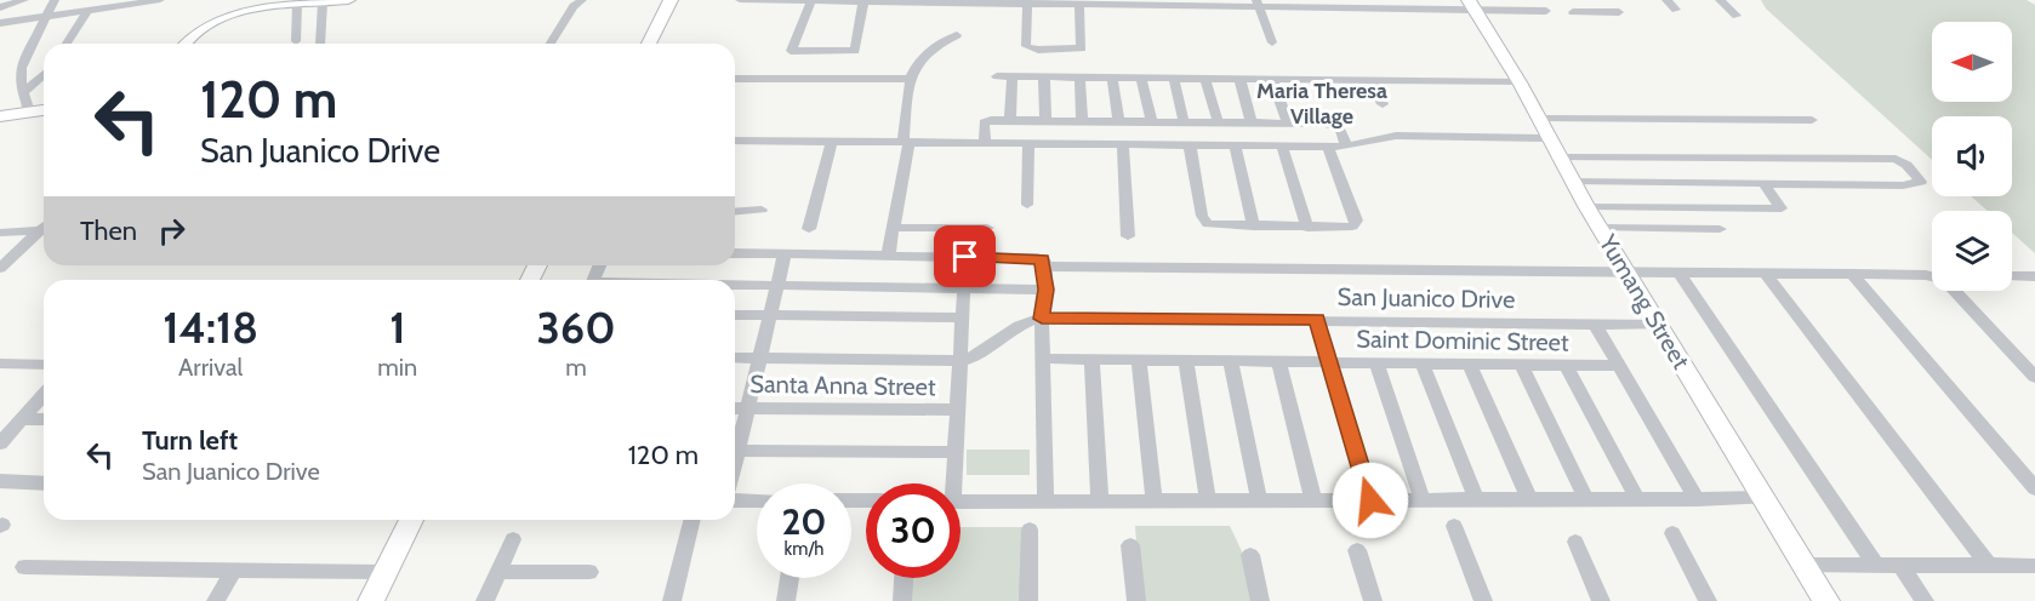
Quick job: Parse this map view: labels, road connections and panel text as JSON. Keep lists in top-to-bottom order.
{
  "streets": {
    "main road": ["Yumang Street"],
    "street": ["San Juanico Drive", "Saint Dominic Street", "Santa Anna Street"]
  },
  "crossings": [
    ["San Juanico Drive", "Yumang Street"]
  ],
  "districts": ["Maria Theresa Village"],
  "north": "left",
  "page": {
    "turn": ["120 m", "San Juanico Drive"],
    "then": "Then",
    "eta": [
      "14:18",
      "Arrival",
      "1",
      "min",
      "360",
      "m"
    ],
    "list": [
      {
        "name": "Turn left",
        "note": "San Juanico Drive",
        "value": "120 m"
      }
    ],
    "speed": "20 km/h",
    "limit": "30"
  }
}
